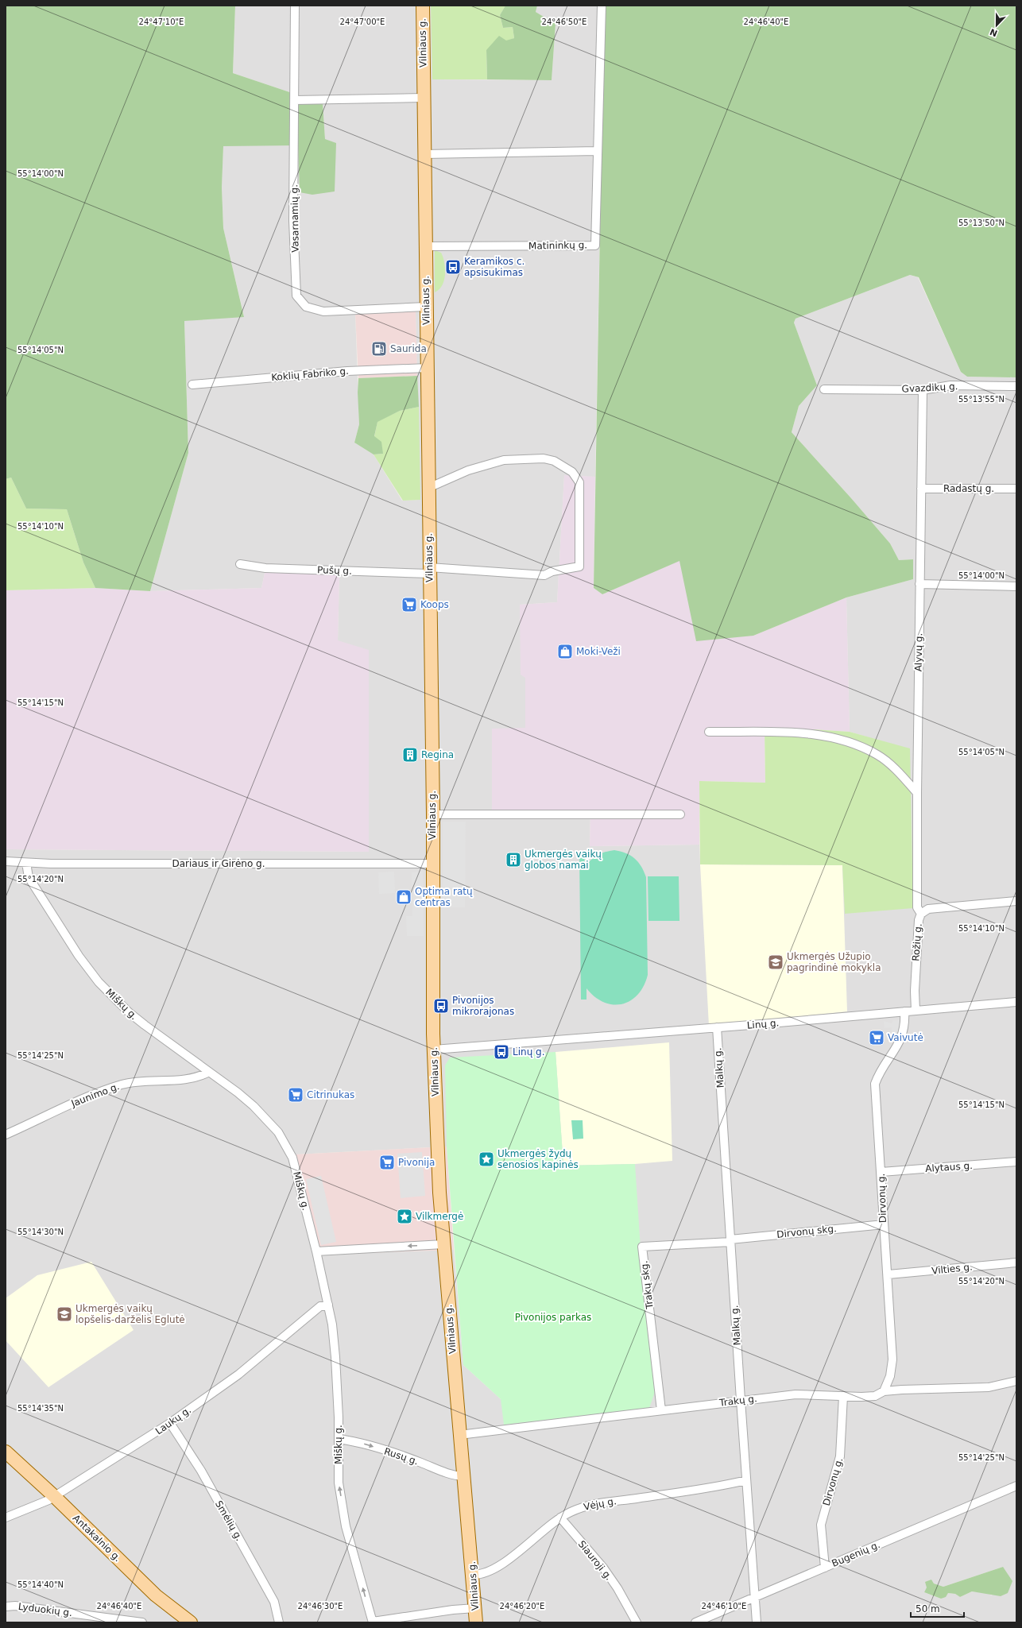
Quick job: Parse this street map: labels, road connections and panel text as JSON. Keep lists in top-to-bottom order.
{
  "streets": {
    "main road": ["Vilniaus g.", "Antakalnio g."],
    "street": [
      "Vasarnamių g.",
      "Matininkų g.",
      "Koklių Fabriko g.",
      "Gvazdikų g.",
      "Radastų g.",
      "Pušų g.",
      "Alyvų g.",
      "Dariaus ir Girėno g.",
      "Rožių g.",
      "Miškų g.",
      "Linų g.",
      "Malkų g.",
      "Jaunimo g.",
      "Alytaus g.",
      "Dirvonų g.",
      "Dirvonų skg.",
      "Vilties g.",
      "Trakų skg.",
      "Trakų g.",
      "Laukų g.",
      "Rusų g.",
      "Vėjų g.",
      "Smėlių g.",
      "Bugenių g.",
      "Siauroji g.",
      "Lyduokių g."
    ]
  },
  "crossings": [
    ["Vilniaus g.", "Vasarnamių g."],
    ["Vilniaus g.", "Matininkų g."],
    ["Vilniaus g.", "Koklių Fabriko g."],
    ["Vilniaus g.", "Pušų g."],
    ["Vilniaus g.", "Dariaus ir Girėno g."],
    ["Vilniaus g.", "Linų g."],
    ["Vilniaus g.", "Trakų g."],
    ["Vilniaus g.", "Rusų g."],
    ["Vilniaus g.", "Vėjų g."],
    ["Gvazdikų g.", "Alyvų g."],
    ["Radastų g.", "Alyvų g."],
    ["Alyvų g.", "Rožių g."],
    ["Dariaus ir Girėno g.", "Miškų g."],
    ["Rožių g.", "Linų g."],
    ["Miškų g.", "Jaunimo g."],
    ["Miškų g.", "Laukų g."],
    ["Miškų g.", "Rusų g."],
    ["Linų g.", "Malkų g."],
    ["Linų g.", "Dirvonų g."],
    ["Malkų g.", "Dirvonų skg."],
    ["Malkų g.", "Trakų skg."],
    ["Malkų g.", "Trakų g."],
    ["Malkų g.", "Vėjų g."],
    ["Malkų g.", "Bugenių g."],
    ["Alytaus g.", "Dirvonų g."],
    ["Dirvonų g.", "Dirvonų skg."],
    ["Dirvonų g.", "Vilties g."],
    ["Dirvonų g.", "Trakų g."],
    ["Dirvonų g.", "Bugenių g."],
    ["Dirvonų skg.", "Trakų skg."],
    ["Trakų skg.", "Trakų g."],
    ["Laukų g.", "Smėlių g."],
    ["Laukų g.", "Antakalnio g."],
    ["Vėjų g.", "Siauroji g."]
  ],
  "one_way": ["Rusų g."],
  "parks": ["Pivonijos parkas"],
  "places": {
    "bus stop": ["Keramikos c. apsisukimas", "Pivonijos mikrorajonas", "Linų g."],
    "fuel station": ["Saurida"],
    "supermarket": [
      "Koops",
      "Vaivutė",
      "Citrinukas",
      "Pivonija"
    ],
    "shop": ["Moki-Veži", "Optima ratų centras"],
    "building": ["Regina", "Ukmergės vaikų globos namai"],
    "school or university": ["Ukmergės Užupio pagrindinė mokykla", "Ukmergės vaikų lopšelis-darželis Eglutė"],
    "place": ["Ukmergės žydų senosios kapinės", "Vilkmergė"]
  },
  "scale_bar": "50 m",
  "north": "bottom",
  "coordinates": [
    "24°46'40\"E",
    "24°47'10\"E",
    "24°47'00\"E",
    "24°46'50\"E",
    "55°14'00\"N",
    "55°13'50\"N",
    "55°14'05\"N",
    "55°13'55\"N",
    "55°14'10\"N",
    "55°14'15\"N",
    "55°14'20\"N",
    "55°14'25\"N",
    "55°14'30\"N",
    "55°14'35\"N",
    "55°14'40\"N",
    "24°46'30\"E",
    "24°46'20\"E",
    "24°46'10\"E"
  ]
}
